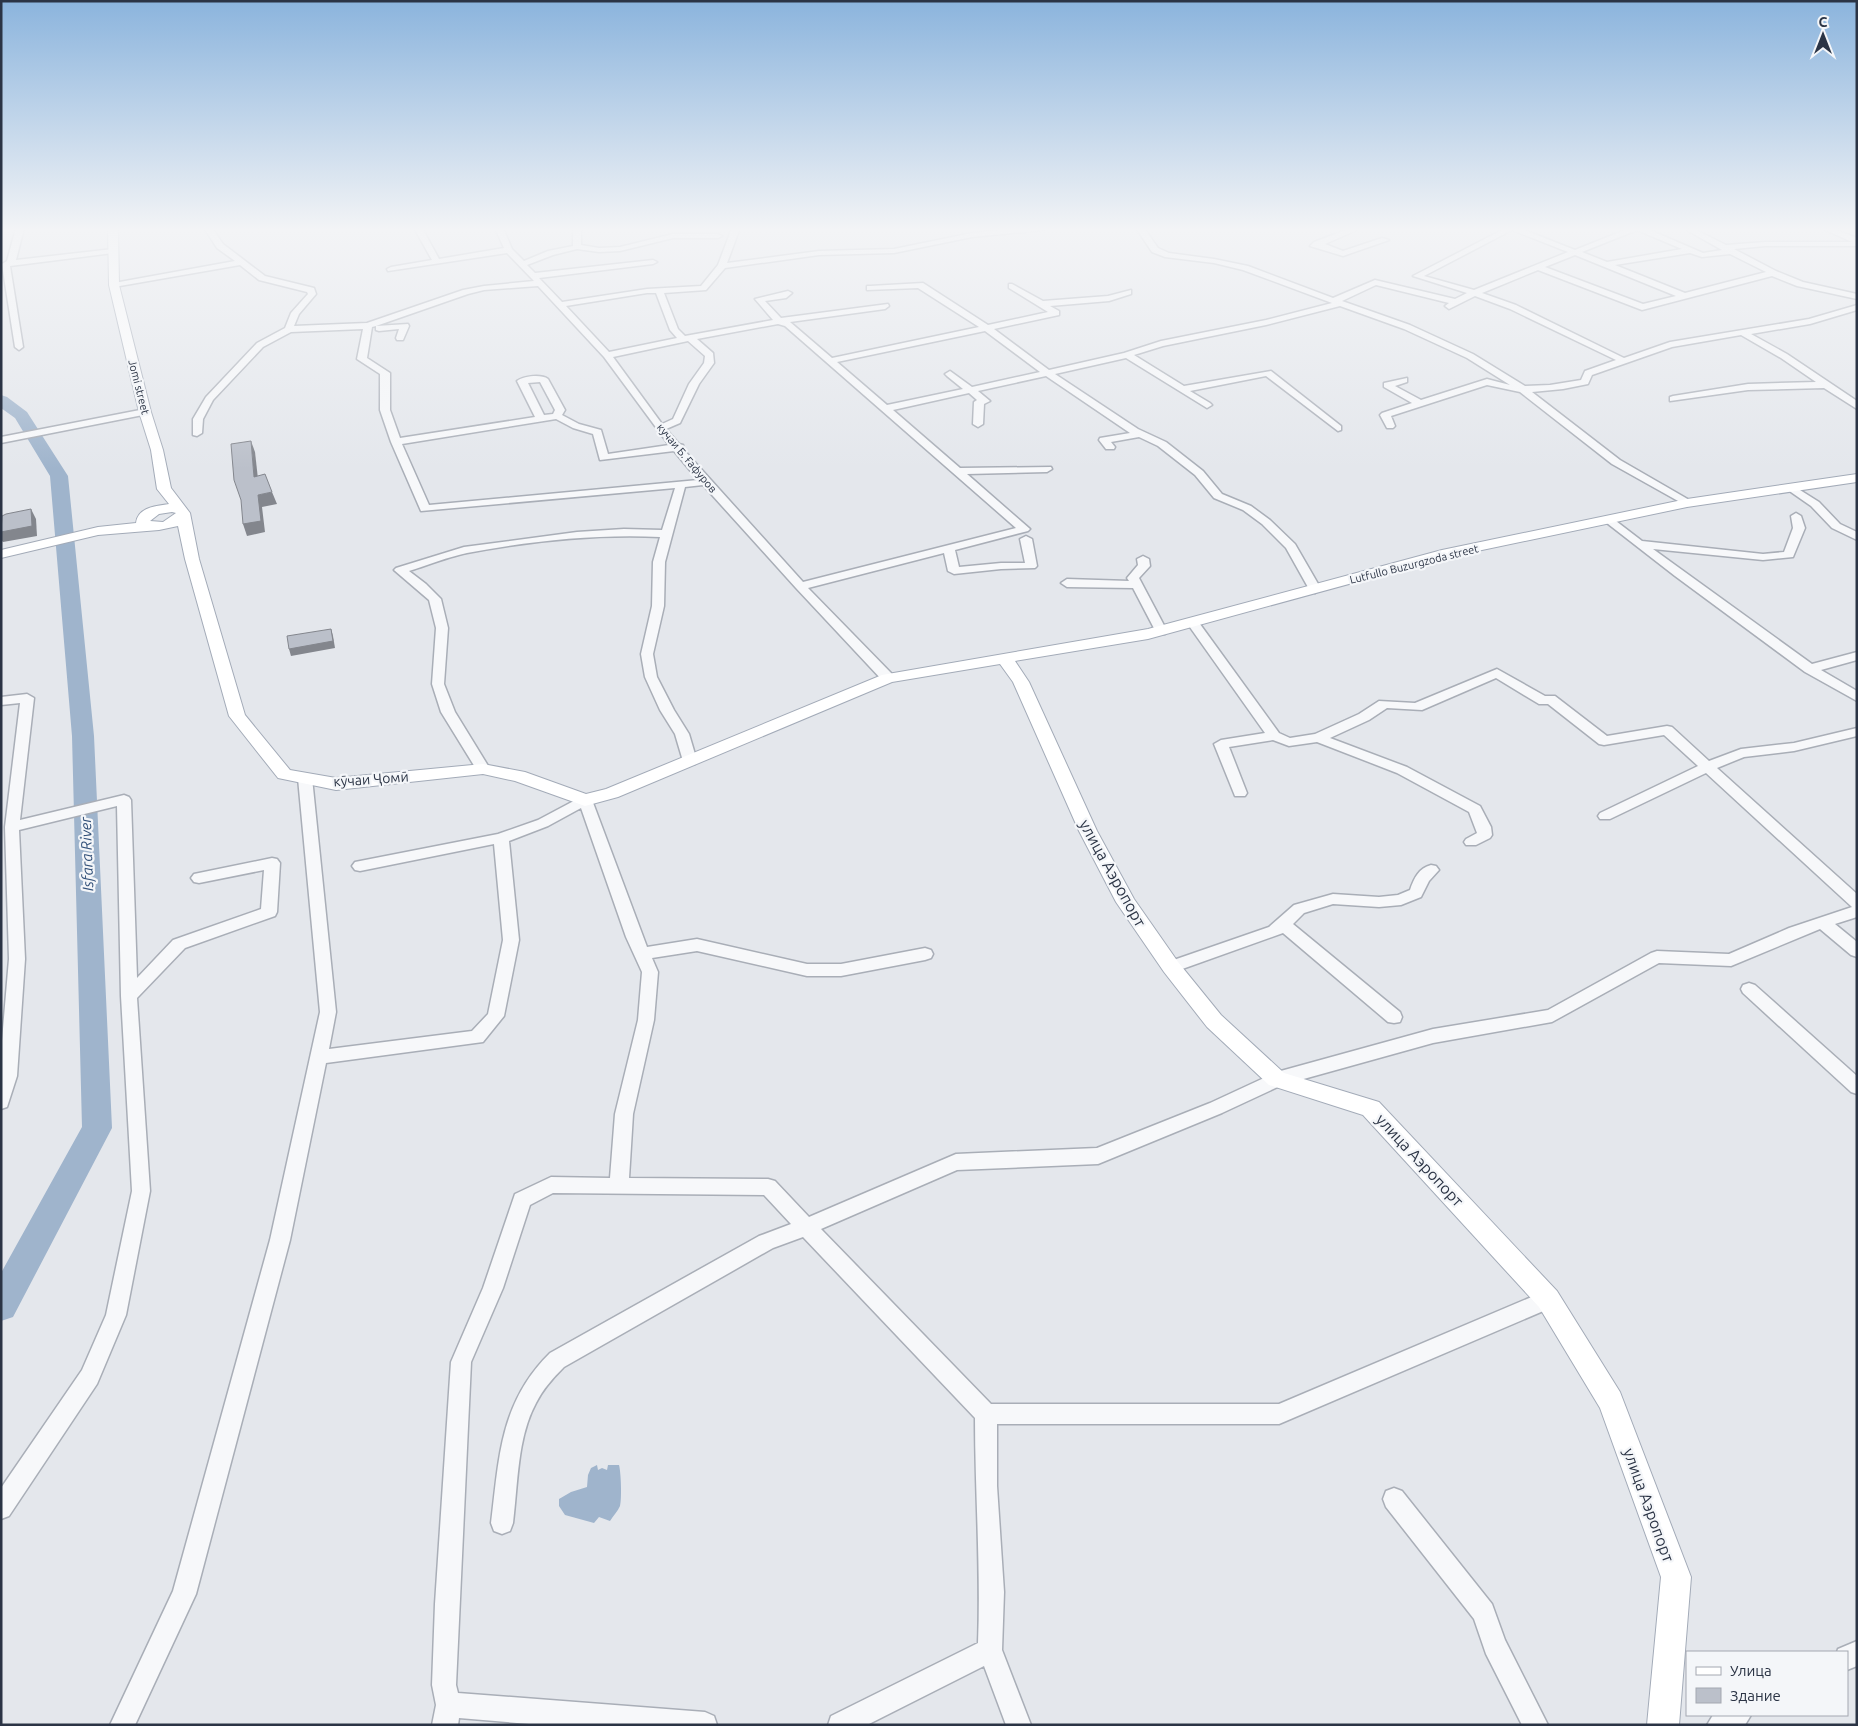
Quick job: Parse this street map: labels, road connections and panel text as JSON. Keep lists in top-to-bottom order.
{
  "streets": {
    "main road": [
      "Jomi street",
      "Lutfullo Buzurgzoda street",
      "кӯчаи Ҷомӣ",
      "улица Аэропорт"
    ],
    "street": ["кучаи Б. Ғафуров"]
  },
  "crossings": [
    ["Jomi street", "кӯчаи Ҷомӣ"],
    ["кучаи Б. Ғафуров", "Lutfullo Buzurgzoda street"],
    ["Lutfullo Buzurgzoda street", "кӯчаи Ҷомӣ"],
    ["Lutfullo Buzurgzoda street", "улица Аэропорт"]
  ],
  "water": ["Isfara River"],
  "legend": ["Улица", "Здание"],
  "north": "top"
}
